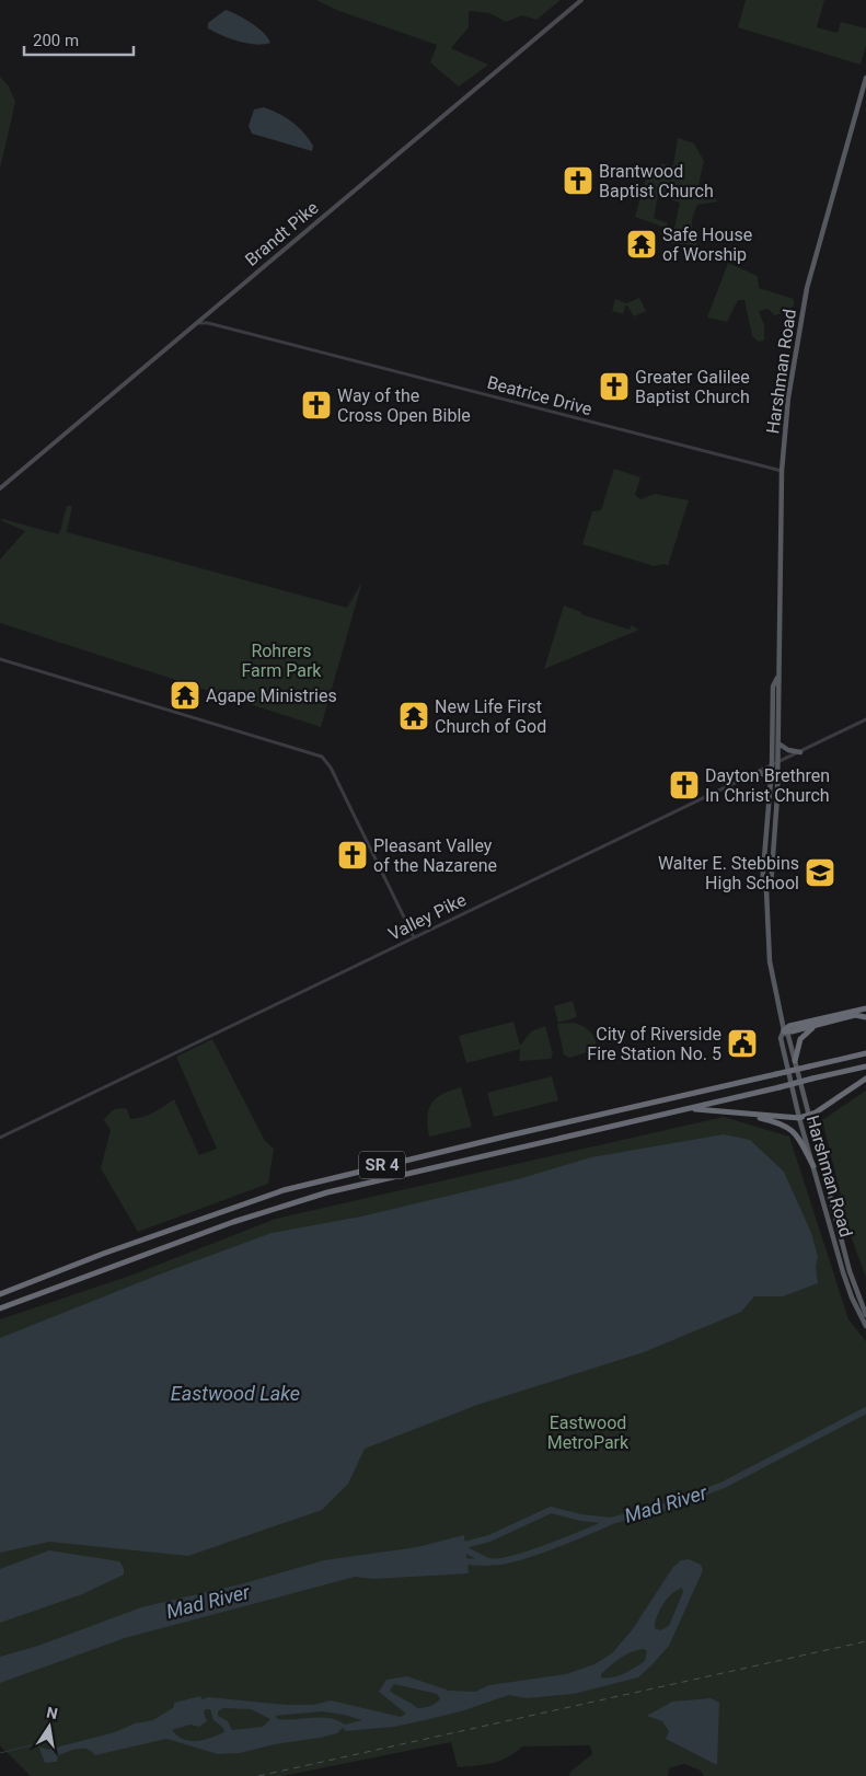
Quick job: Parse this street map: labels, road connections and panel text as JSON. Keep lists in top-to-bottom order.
{
  "streets": {
    "highway": ["SR 4"],
    "main road": ["Brandt Pike", "Harshman Road"],
    "street": ["Beatrice Drive", "Valley Pike"]
  },
  "crossings": [
    ["Brandt Pike", "Beatrice Drive"],
    ["Harshman Road", "Beatrice Drive"],
    ["Harshman Road", "Valley Pike"]
  ],
  "water": ["Eastwood Lake", "Mad River"],
  "parks": ["Rohrers Farm Park", "Eastwood MetroPark"],
  "places": {
    "church": [
      "Brantwood Baptist Church",
      "Greater Galilee Baptist Church",
      "Way of the Cross Open Bible",
      "Dayton Brethren In Christ Church",
      "Pleasant Valley of the Nazarene"
    ],
    "temple": ["Safe House of Worship", "Agape Ministries", "New Life First Church of God"],
    "school or university": ["Walter E. Stebbins High School"],
    "public building": ["City of Riverside Fire Station No. 5"]
  },
  "scale_bar": "200 m",
  "north": "top"
}
